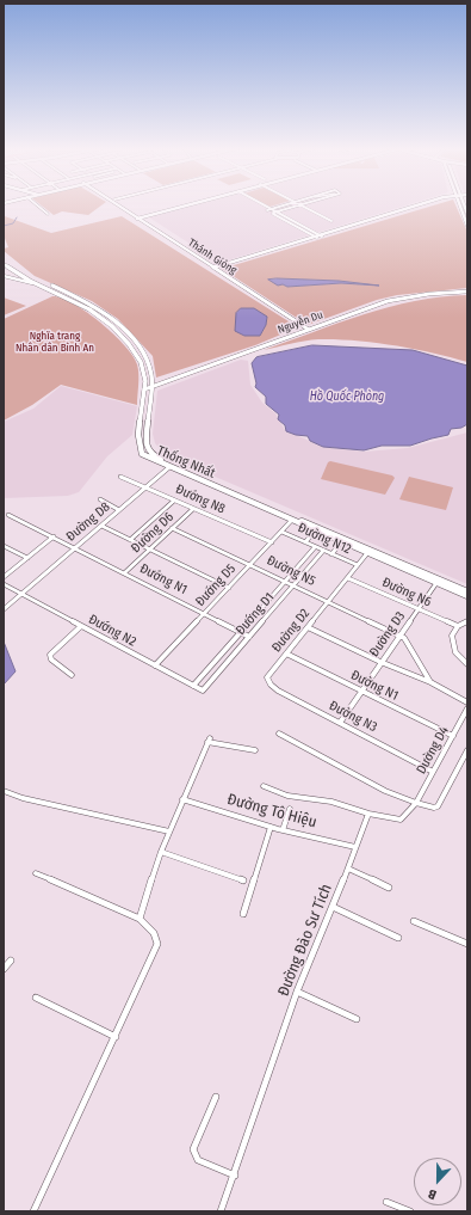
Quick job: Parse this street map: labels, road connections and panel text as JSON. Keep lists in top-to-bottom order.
{
  "streets": {
    "main road": ["Thống Nhất"],
    "street": [
      "Thánh Gióng",
      "Nguyễn Du",
      "Đướng N8",
      "Đường D8",
      "Đường D6",
      "Đường N12",
      "Đường N5",
      "Đướng N1",
      "Đướng D5",
      "Đường N6",
      "Đướng D1",
      "Đướng N2",
      "Đường D2",
      "Đường D3",
      "Đường N1",
      "Đường N3",
      "Dường D4",
      "Đường Tô Hiệu",
      "Đường Đào Sư Tích"
    ]
  },
  "crossings": [
    ["Thánh Gióng", "Nguyễn Du"],
    ["Nguyễn Du", "Thống Nhất"],
    ["Thống Nhất", "Đường D8"],
    ["Thống Nhất", "Đướng D5"],
    ["Thống Nhất", "Đường D2"],
    ["Thống Nhất", "Đường D3"],
    ["Đướng N8", "Đường D8"],
    ["Đướng N8", "Đường D6"],
    ["Đướng N8", "Đướng D5"],
    ["Đường D8", "Đướng N1"],
    ["Đường D8", "Đướng N2"],
    ["Đường D6", "Đường N5"],
    ["Đường D6", "Đướng N1"],
    ["Đường N12", "Đướng D5"],
    ["Đường N12", "Đướng D1"],
    ["Đường N12", "Đường D2"],
    ["Đường N5", "Đướng D5"],
    ["Đường N5", "Đướng D1"],
    ["Đường N5", "Đường D2"],
    ["Đường N5", "Đường D3"],
    ["Đướng N1", "Đướng D5"],
    ["Đướng N1", "Đướng D1"],
    ["Đướng D5", "Đướng N2"],
    ["Đường N6", "Đường D2"],
    ["Đường N6", "Đường D3"],
    ["Đướng D1", "Đướng N2"],
    ["Đường D2", "Đường N1"],
    ["Đường D2", "Đường N3"],
    ["Đường D3", "Đường N1"],
    ["Đường D3", "Đường N3"],
    ["Đường N1", "Dường D4"],
    ["Đường N3", "Dường D4"],
    ["Đường Tô Hiệu", "Đường Đào Sư Tích"]
  ],
  "water": ["Hồ Quốc Phòng"],
  "parks": ["Nghĩa trang Nhân dân Bình An"],
  "north": "bottom"
}
